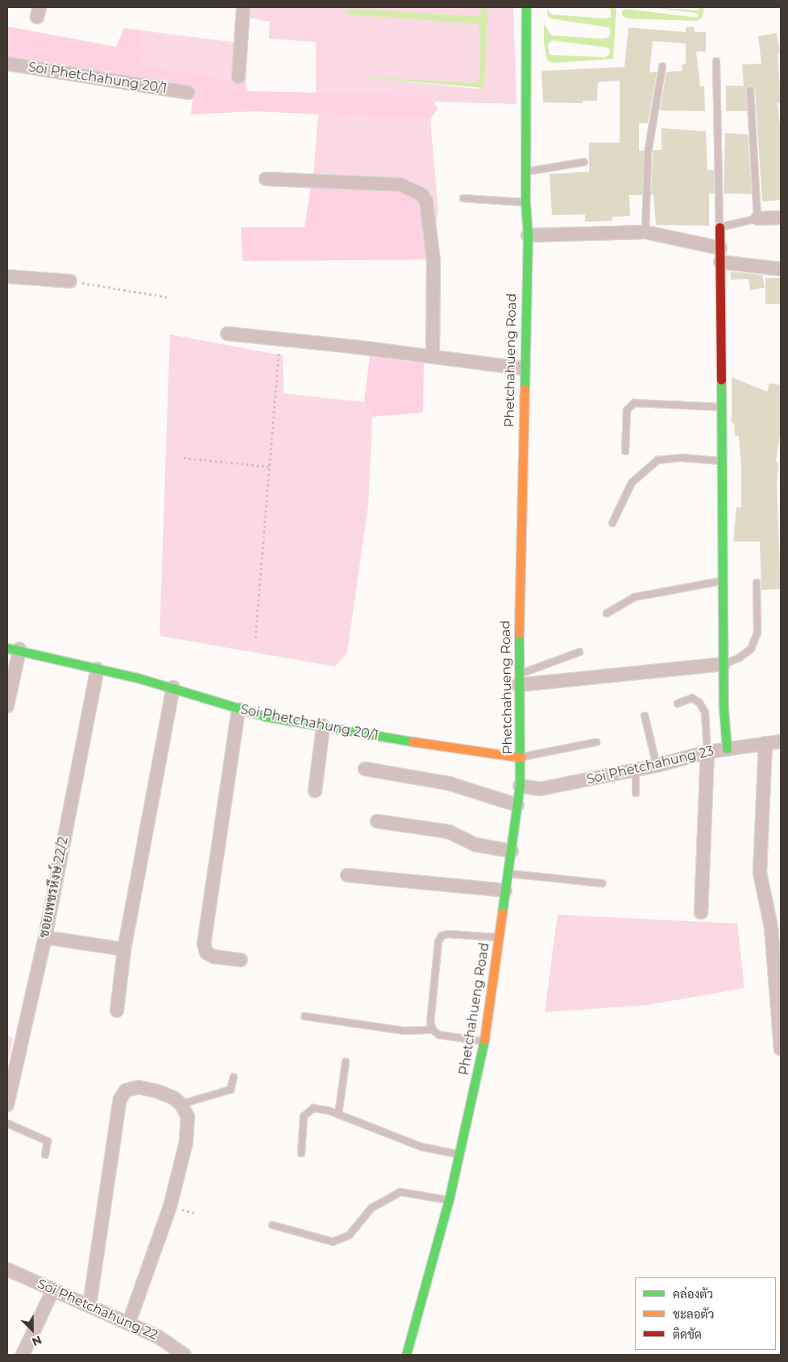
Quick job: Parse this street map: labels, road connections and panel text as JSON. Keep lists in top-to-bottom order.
{
  "streets": {
    "main road": ["Soi Phetchahung 20/1", "Phetchahueng Road"],
    "street": ["Soi Phetchahung 23", "ซอยเพชรหึงษ์ 22/2", "Soi Phetchahung 22"]
  },
  "crossings": [
    ["Soi Phetchahung 20/1", "Phetchahueng Road"],
    ["Soi Phetchahung 20/1", "ซอยเพชรหึงษ์ 22/2"],
    ["Phetchahueng Road", "Soi Phetchahung 23"]
  ],
  "legend": ["คล่องตัว", "ชะลอตัว", "ติดขัด"],
  "north": "bottom right"
}
